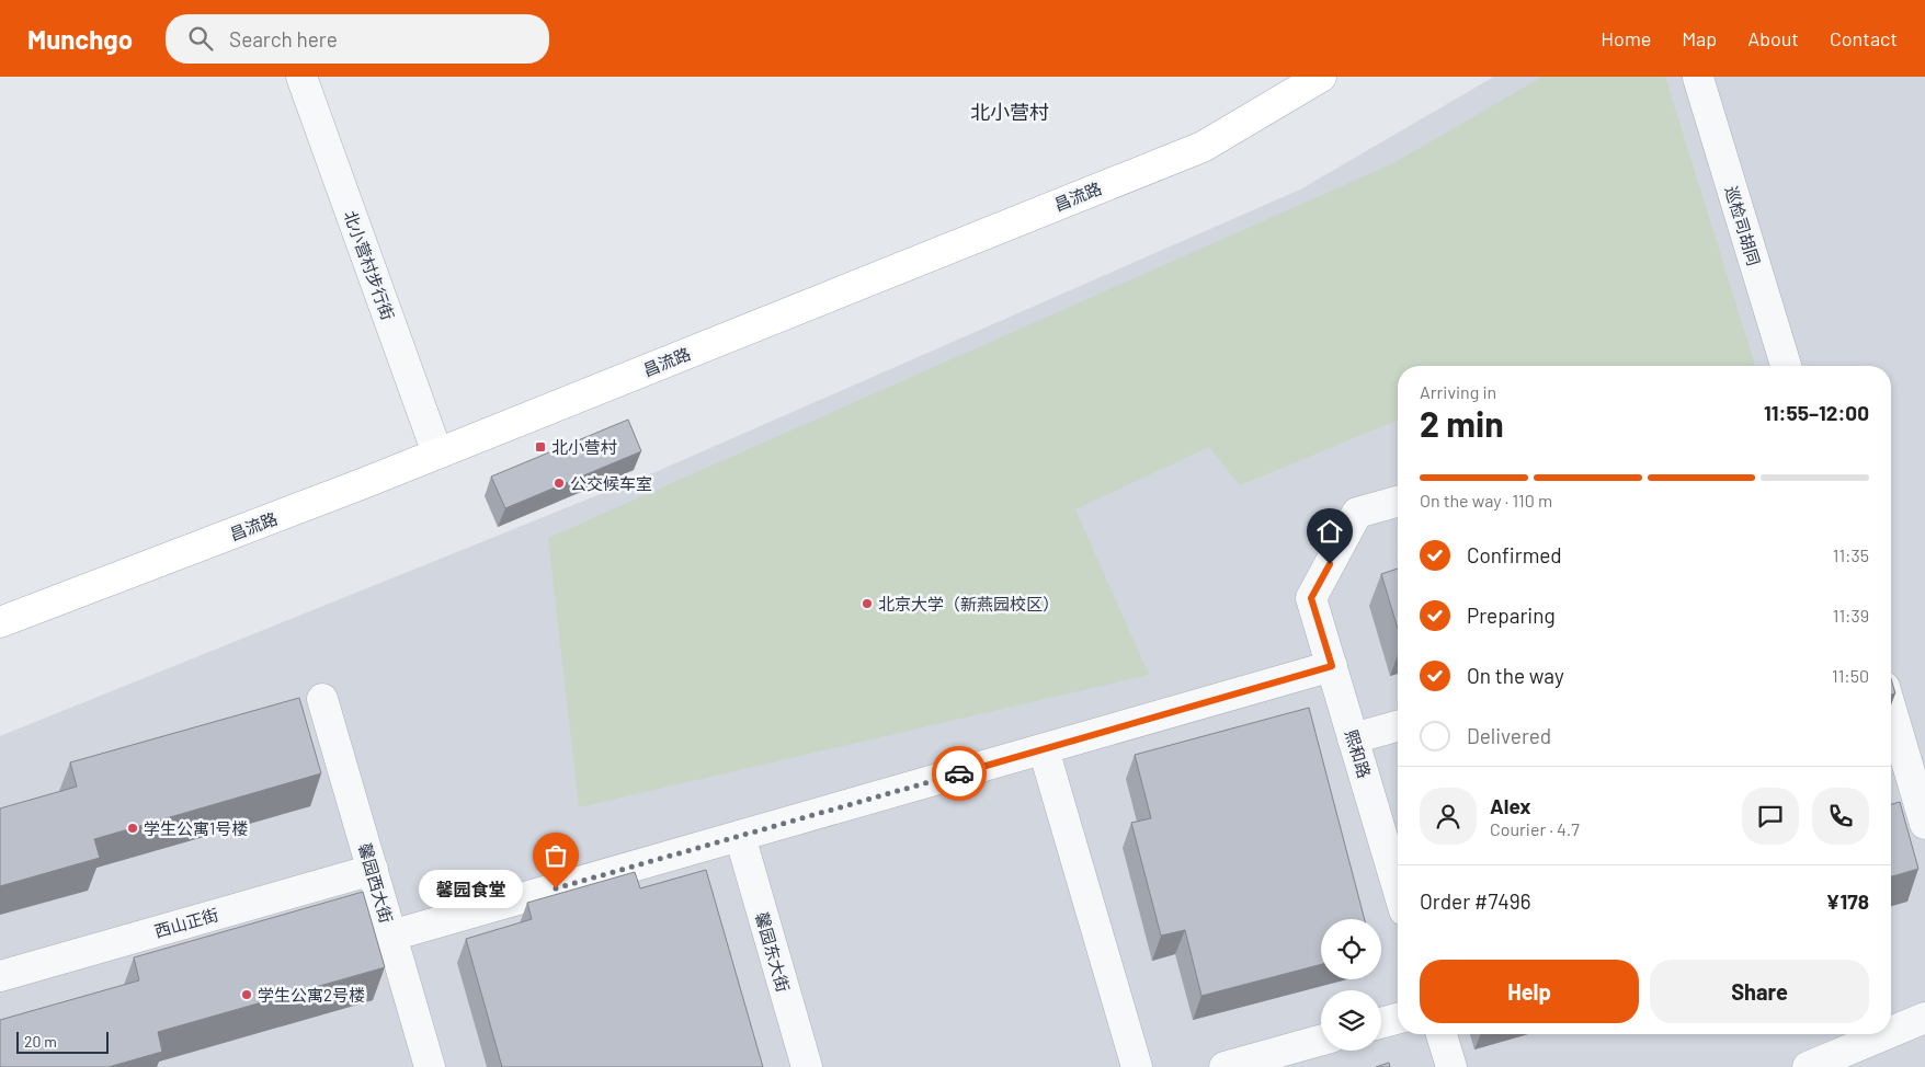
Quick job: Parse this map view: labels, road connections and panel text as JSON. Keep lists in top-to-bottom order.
{
  "streets": {
    "main road": ["昌流路"],
    "street": [
      "巡检司胡同",
      "北小营村步行街",
      "熙和路",
      "馨园西大街",
      "西山正街",
      "馨园东大街"
    ]
  },
  "crossings": [
    ["昌流路", "北小营村步行街"],
    ["馨园西大街", "西山正街"]
  ],
  "districts": ["北小营村"],
  "places": {
    "transit": ["北小营村"],
    "other": [
      "公交候车室",
      "北京大学（新燕园校区）",
      "学生公寓1号楼",
      "馨园食堂",
      "学生公寓2号楼"
    ]
  },
  "scale_bar": "20 m",
  "page": {
    "header": "Munchgo",
    "search": "Search here",
    "nav": [
      "Home",
      "Map",
      "About",
      "Contact"
    ],
    "heading": ["2 min", "Arriving in", "11:55–12:00"],
    "panel": [
      "Alex",
      "Courier · 4.7",
      "Order #7496",
      "¥178"
    ],
    "bar": "On the way · 110 m",
    "list": [
      ["Confirmed", "11:35"],
      ["Preparing", "11:39"],
      ["On the way", "11:50"],
      "Delivered"
    ],
    "bubble": "馨园食堂",
    "buttons": ["Help", "Share"],
    "scale": "20 m"
  }
}
